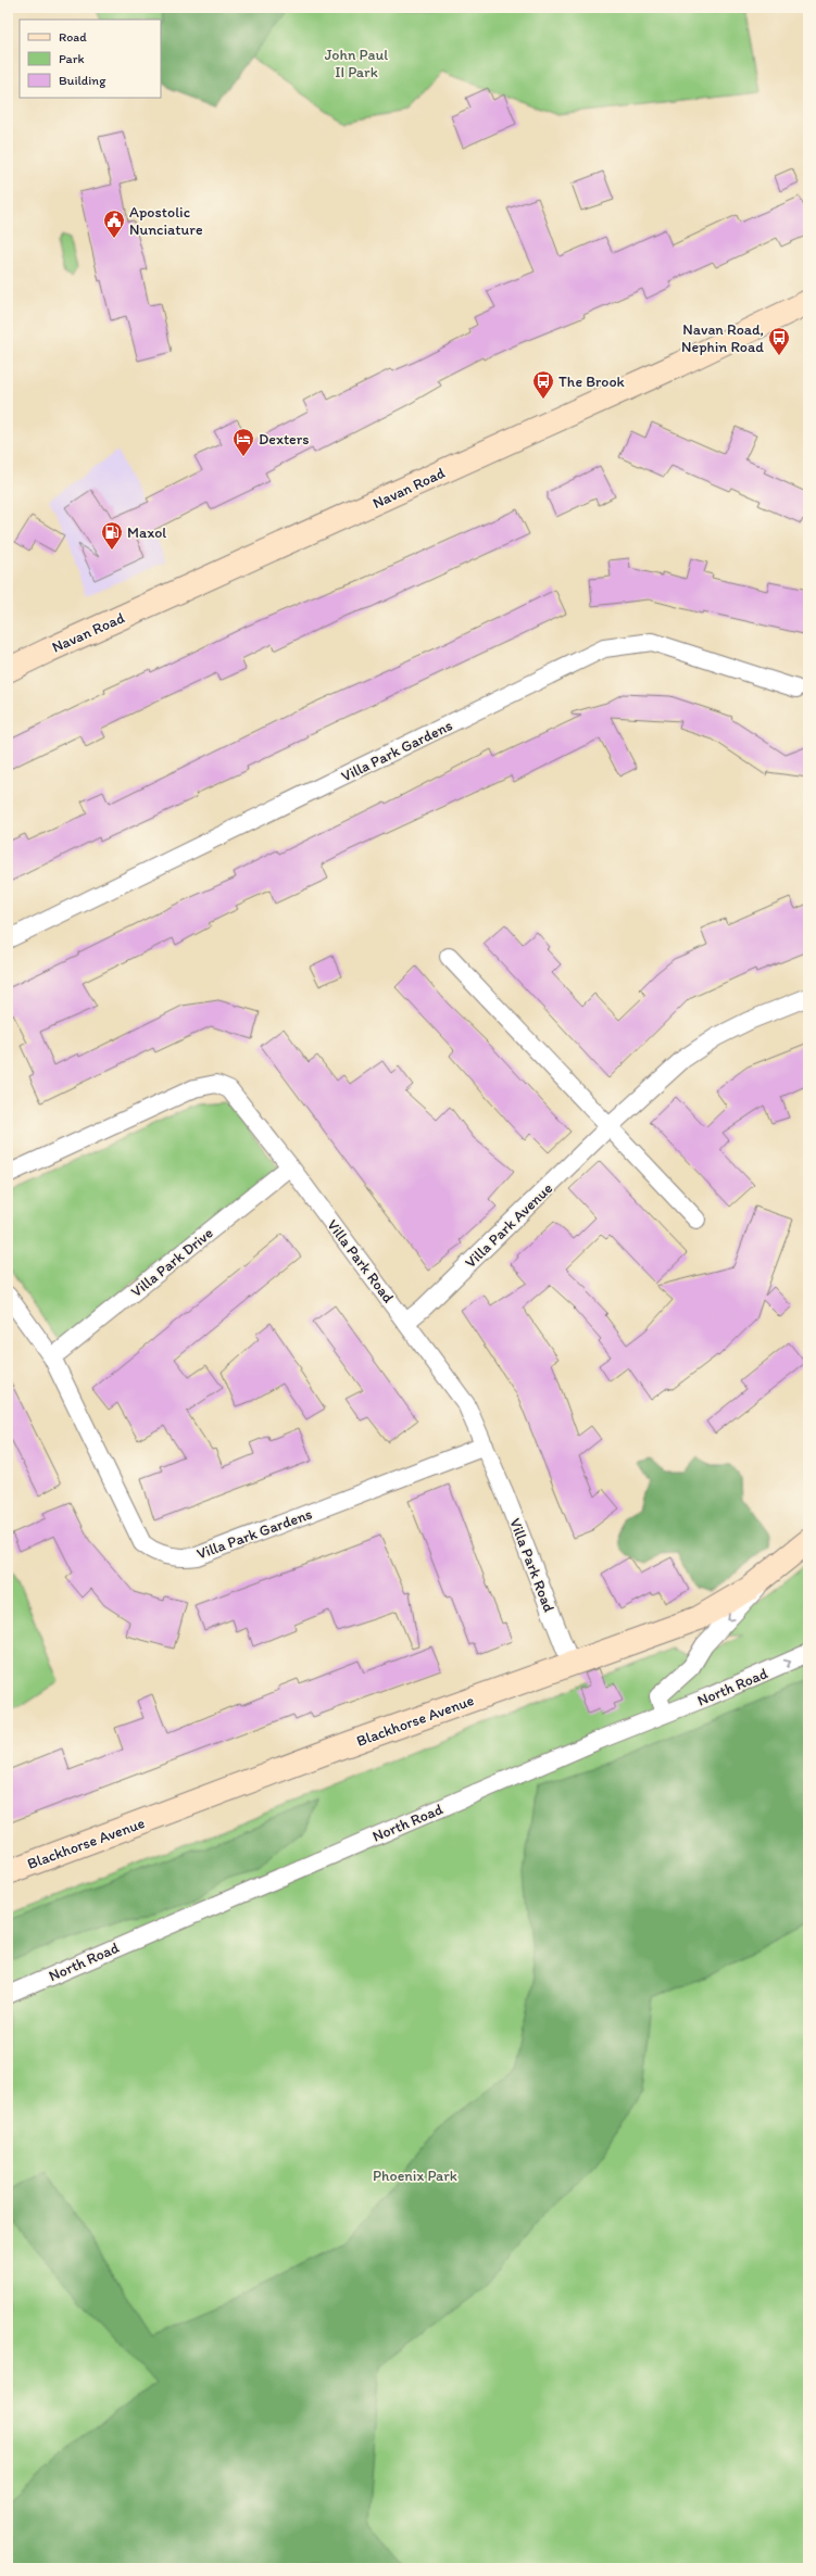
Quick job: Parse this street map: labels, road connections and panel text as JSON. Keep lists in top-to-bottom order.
{
  "streets": {
    "main road": ["Navan Road", "Blackhorse Avenue"],
    "street": [
      "Villa Park Gardens",
      "Villa Park Avenue",
      "Villa Park Road",
      "Villa Park Drive",
      "North Road"
    ]
  },
  "crossings": [
    ["Villa Park Gardens", "Villa Park Road"],
    ["Villa Park Gardens", "Villa Park Drive"],
    ["Villa Park Avenue", "Villa Park Road"],
    ["Villa Park Road", "Villa Park Drive"],
    ["Villa Park Road", "Blackhorse Avenue"]
  ],
  "parks": ["John Paul II Park", "Phoenix Park"],
  "places": {
    "public building": ["Apostolic Nunciature"],
    "bus stop": ["Navan Road, Nephin Road", "The Brook"],
    "hotel": ["Dexters"],
    "fuel station": ["Maxol"]
  },
  "legend": ["Road", "Park", "Building"]
}
